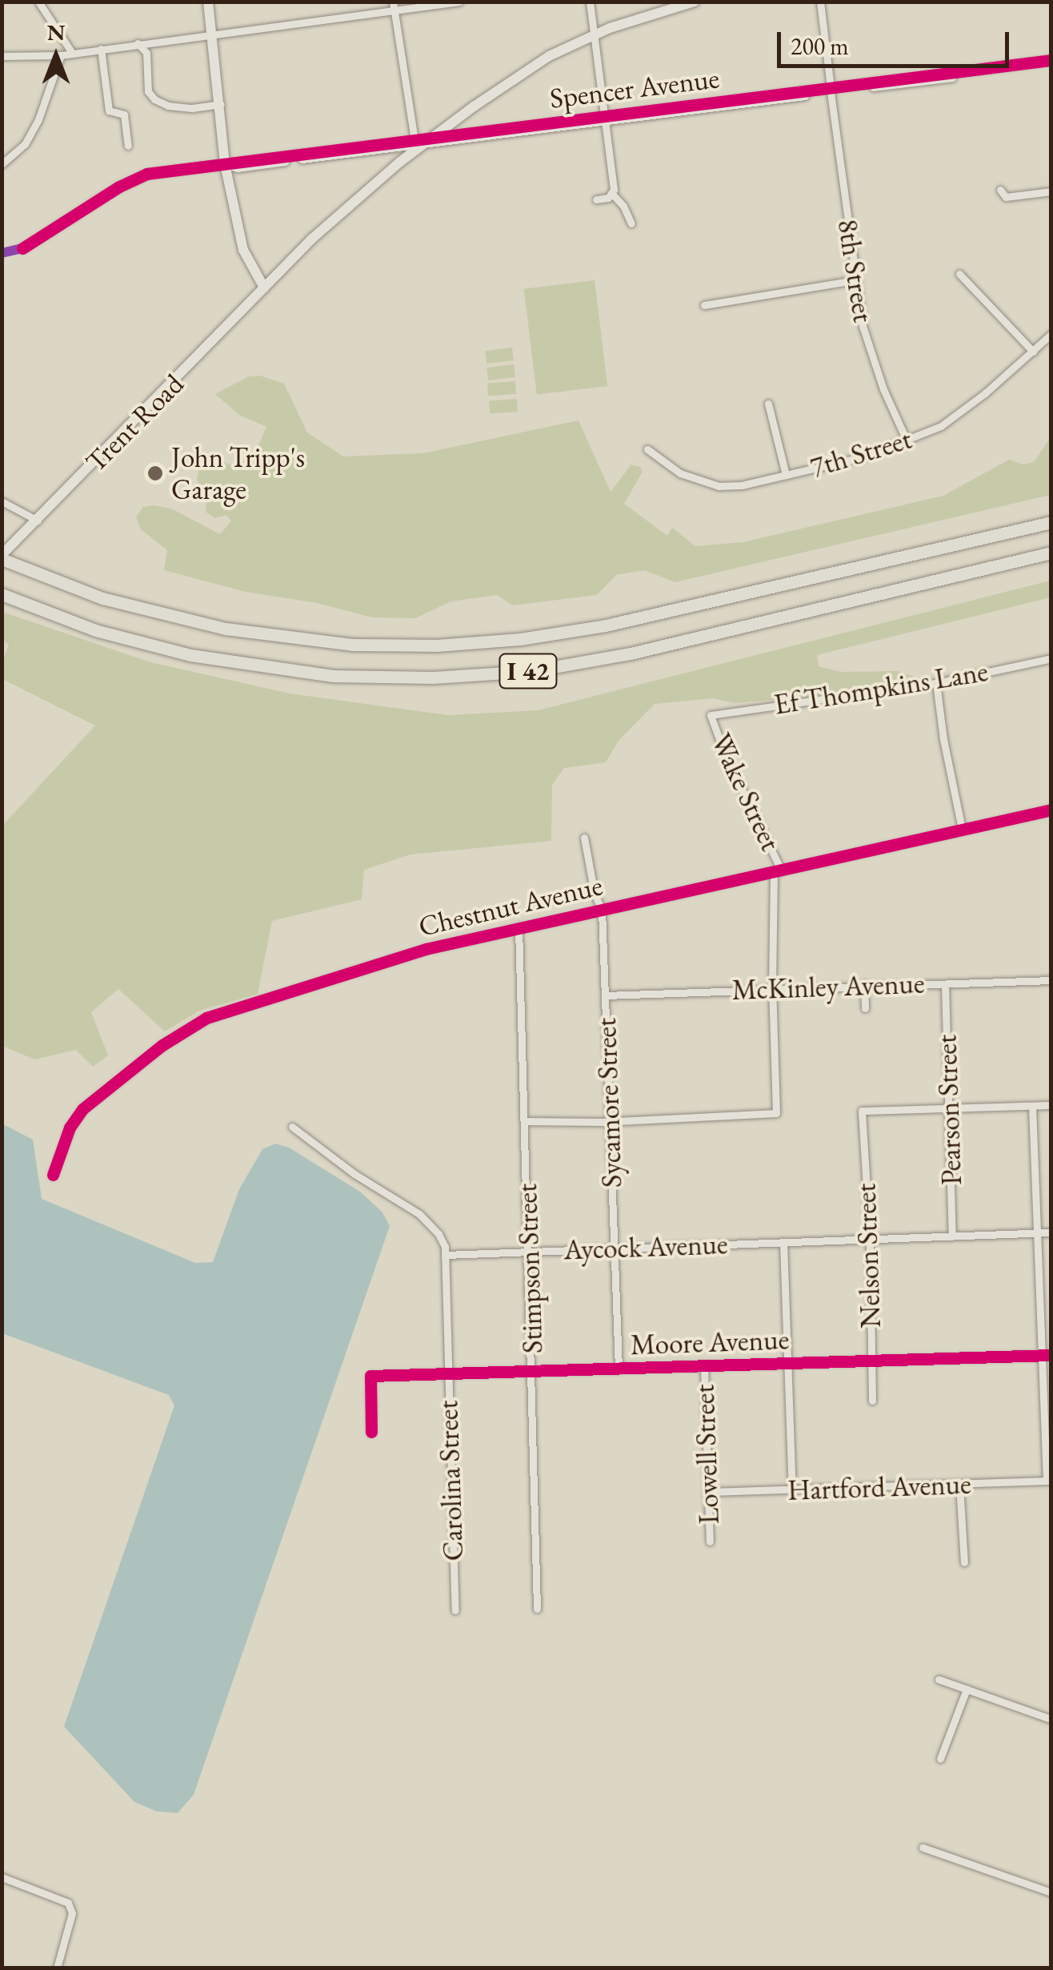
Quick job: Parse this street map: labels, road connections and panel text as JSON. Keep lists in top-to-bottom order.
{
  "streets": {
    "highway": ["I 42"],
    "street": [
      "Spencer Avenue",
      "8th Street",
      "Trent Road",
      "7th Street",
      "Ef Thompkins Lane",
      "Wake Street",
      "Chestnut Avenue",
      "McKinley Avenue",
      "Sycamore Street",
      "Pearson Street",
      "Aycock Avenue",
      "Nelson Street",
      "Stimpson Street",
      "Moore Avenue",
      "Lowell Street",
      "Carolina Street",
      "Hartford Avenue"
    ]
  },
  "crossings": [
    ["Spencer Avenue", "8th Street"],
    ["Spencer Avenue", "Trent Road"],
    ["8th Street", "7th Street"],
    ["Ef Thompkins Lane", "Wake Street"],
    ["Wake Street", "Chestnut Avenue"],
    ["Wake Street", "McKinley Avenue"],
    ["Wake Street", "Sycamore Street"],
    ["Chestnut Avenue", "Sycamore Street"],
    ["Chestnut Avenue", "Stimpson Street"],
    ["McKinley Avenue", "Sycamore Street"],
    ["McKinley Avenue", "Pearson Street"],
    ["Sycamore Street", "Aycock Avenue"],
    ["Sycamore Street", "Moore Avenue"],
    ["Pearson Street", "Aycock Avenue"],
    ["Pearson Street", "Nelson Street"],
    ["Aycock Avenue", "Nelson Street"],
    ["Aycock Avenue", "Stimpson Street"],
    ["Aycock Avenue", "Carolina Street"],
    ["Nelson Street", "Moore Avenue"],
    ["Stimpson Street", "Moore Avenue"],
    ["Moore Avenue", "Lowell Street"],
    ["Moore Avenue", "Carolina Street"],
    ["Lowell Street", "Hartford Avenue"]
  ],
  "places": ["John Tripp's Garage"],
  "scale_bar": "200 m",
  "north": "top"
}
